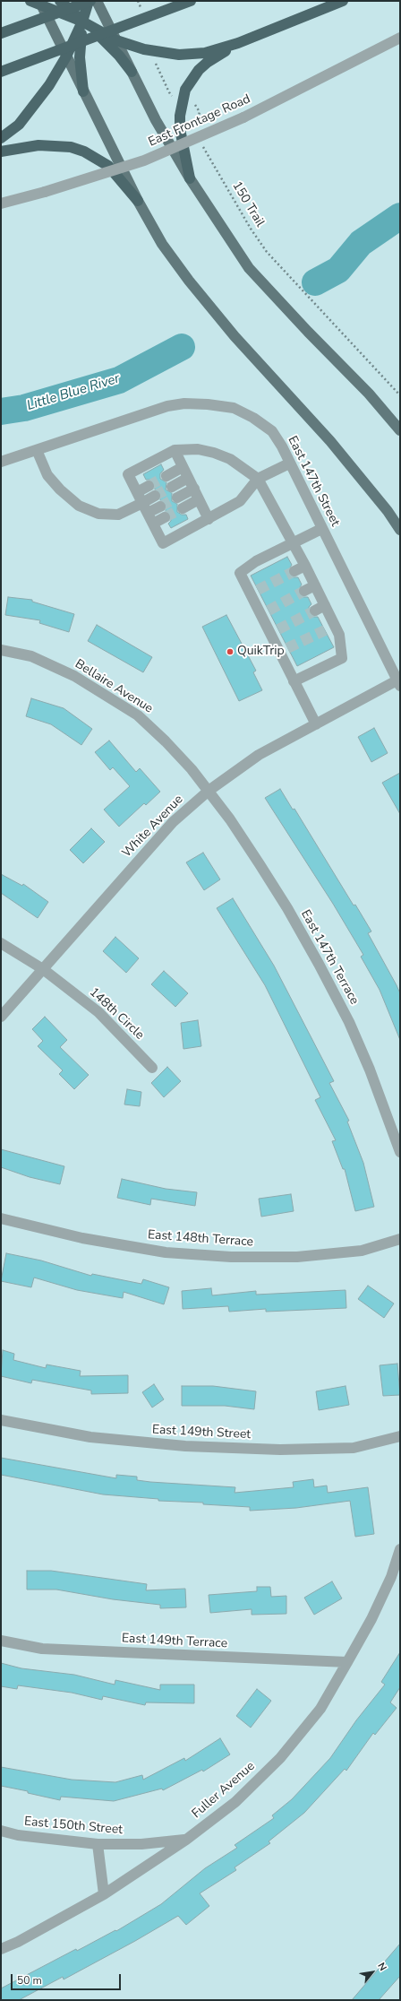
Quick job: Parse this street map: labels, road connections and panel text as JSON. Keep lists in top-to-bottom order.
{
  "streets": {
    "street": [
      "East Frontage Road",
      "East 147th Street",
      "Bellaire Avenue",
      "White Avenue",
      "East 147th Terrace",
      "148th Circle",
      "East 148th Terrace",
      "East 149th Street",
      "East 149th Terrace",
      "Fuller Avenue",
      "East 150th Street"
    ],
    "path": ["150 Trail"]
  },
  "crossings": [
    ["East 147th Street", "White Avenue"],
    ["Bellaire Avenue", "White Avenue"],
    ["Bellaire Avenue", "East 147th Terrace"],
    ["White Avenue", "East 147th Terrace"],
    ["White Avenue", "148th Circle"],
    ["East 149th Terrace", "Fuller Avenue"],
    ["Fuller Avenue", "East 150th Street"]
  ],
  "water": ["Little Blue River"],
  "places": ["QuikTrip"],
  "scale_bar": "50 m",
  "north": "top right"
}
